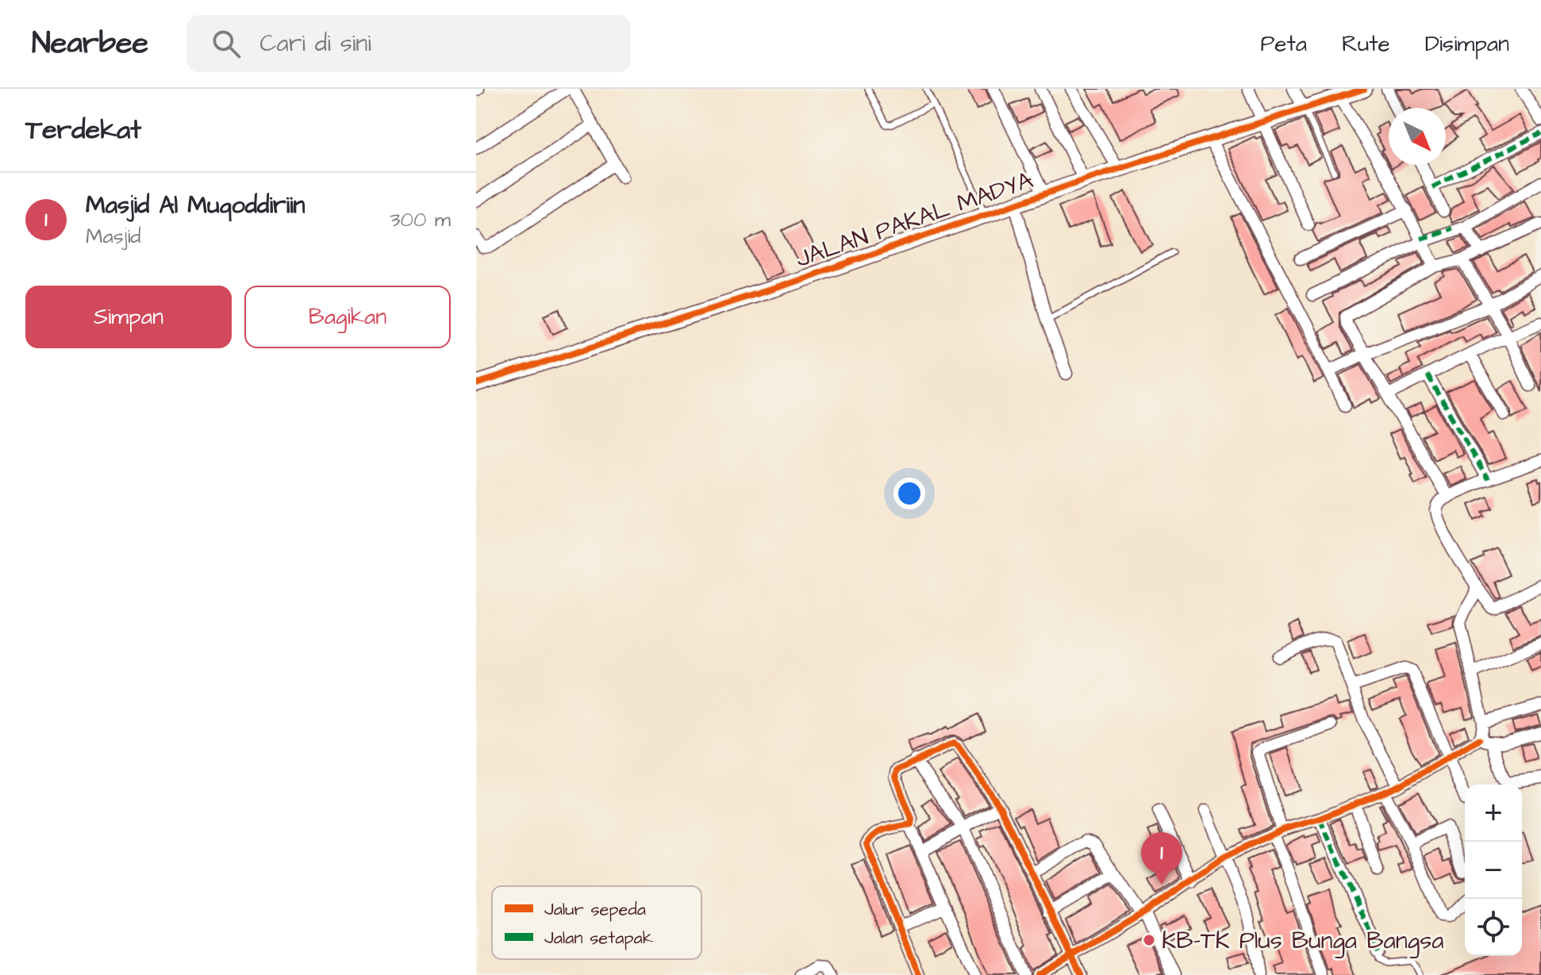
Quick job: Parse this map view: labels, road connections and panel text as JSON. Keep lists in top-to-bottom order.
{
  "streets": {
    "street": ["JALAN PAKAL MADYA"]
  },
  "places": ["KB-TK Plus Bunga Bangsa"],
  "legend": ["Jalur sepeda", "Jalan setapak"],
  "north": "bottom right",
  "page": {
    "header": "Nearbee",
    "search": "Cari di sini",
    "nav": ["Peta", "Rute", "Disimpan"],
    "heading": "Terdekat",
    "list": [
      {
        "mark": "1",
        "name": "Masjid Al Muqoddiriin",
        "note": "Masjid",
        "value": "300 m"
      }
    ],
    "buttons": ["Simpan", "Bagikan"],
    "map_buttons": ["+", "−"],
    "pins": "1"
  }
}
